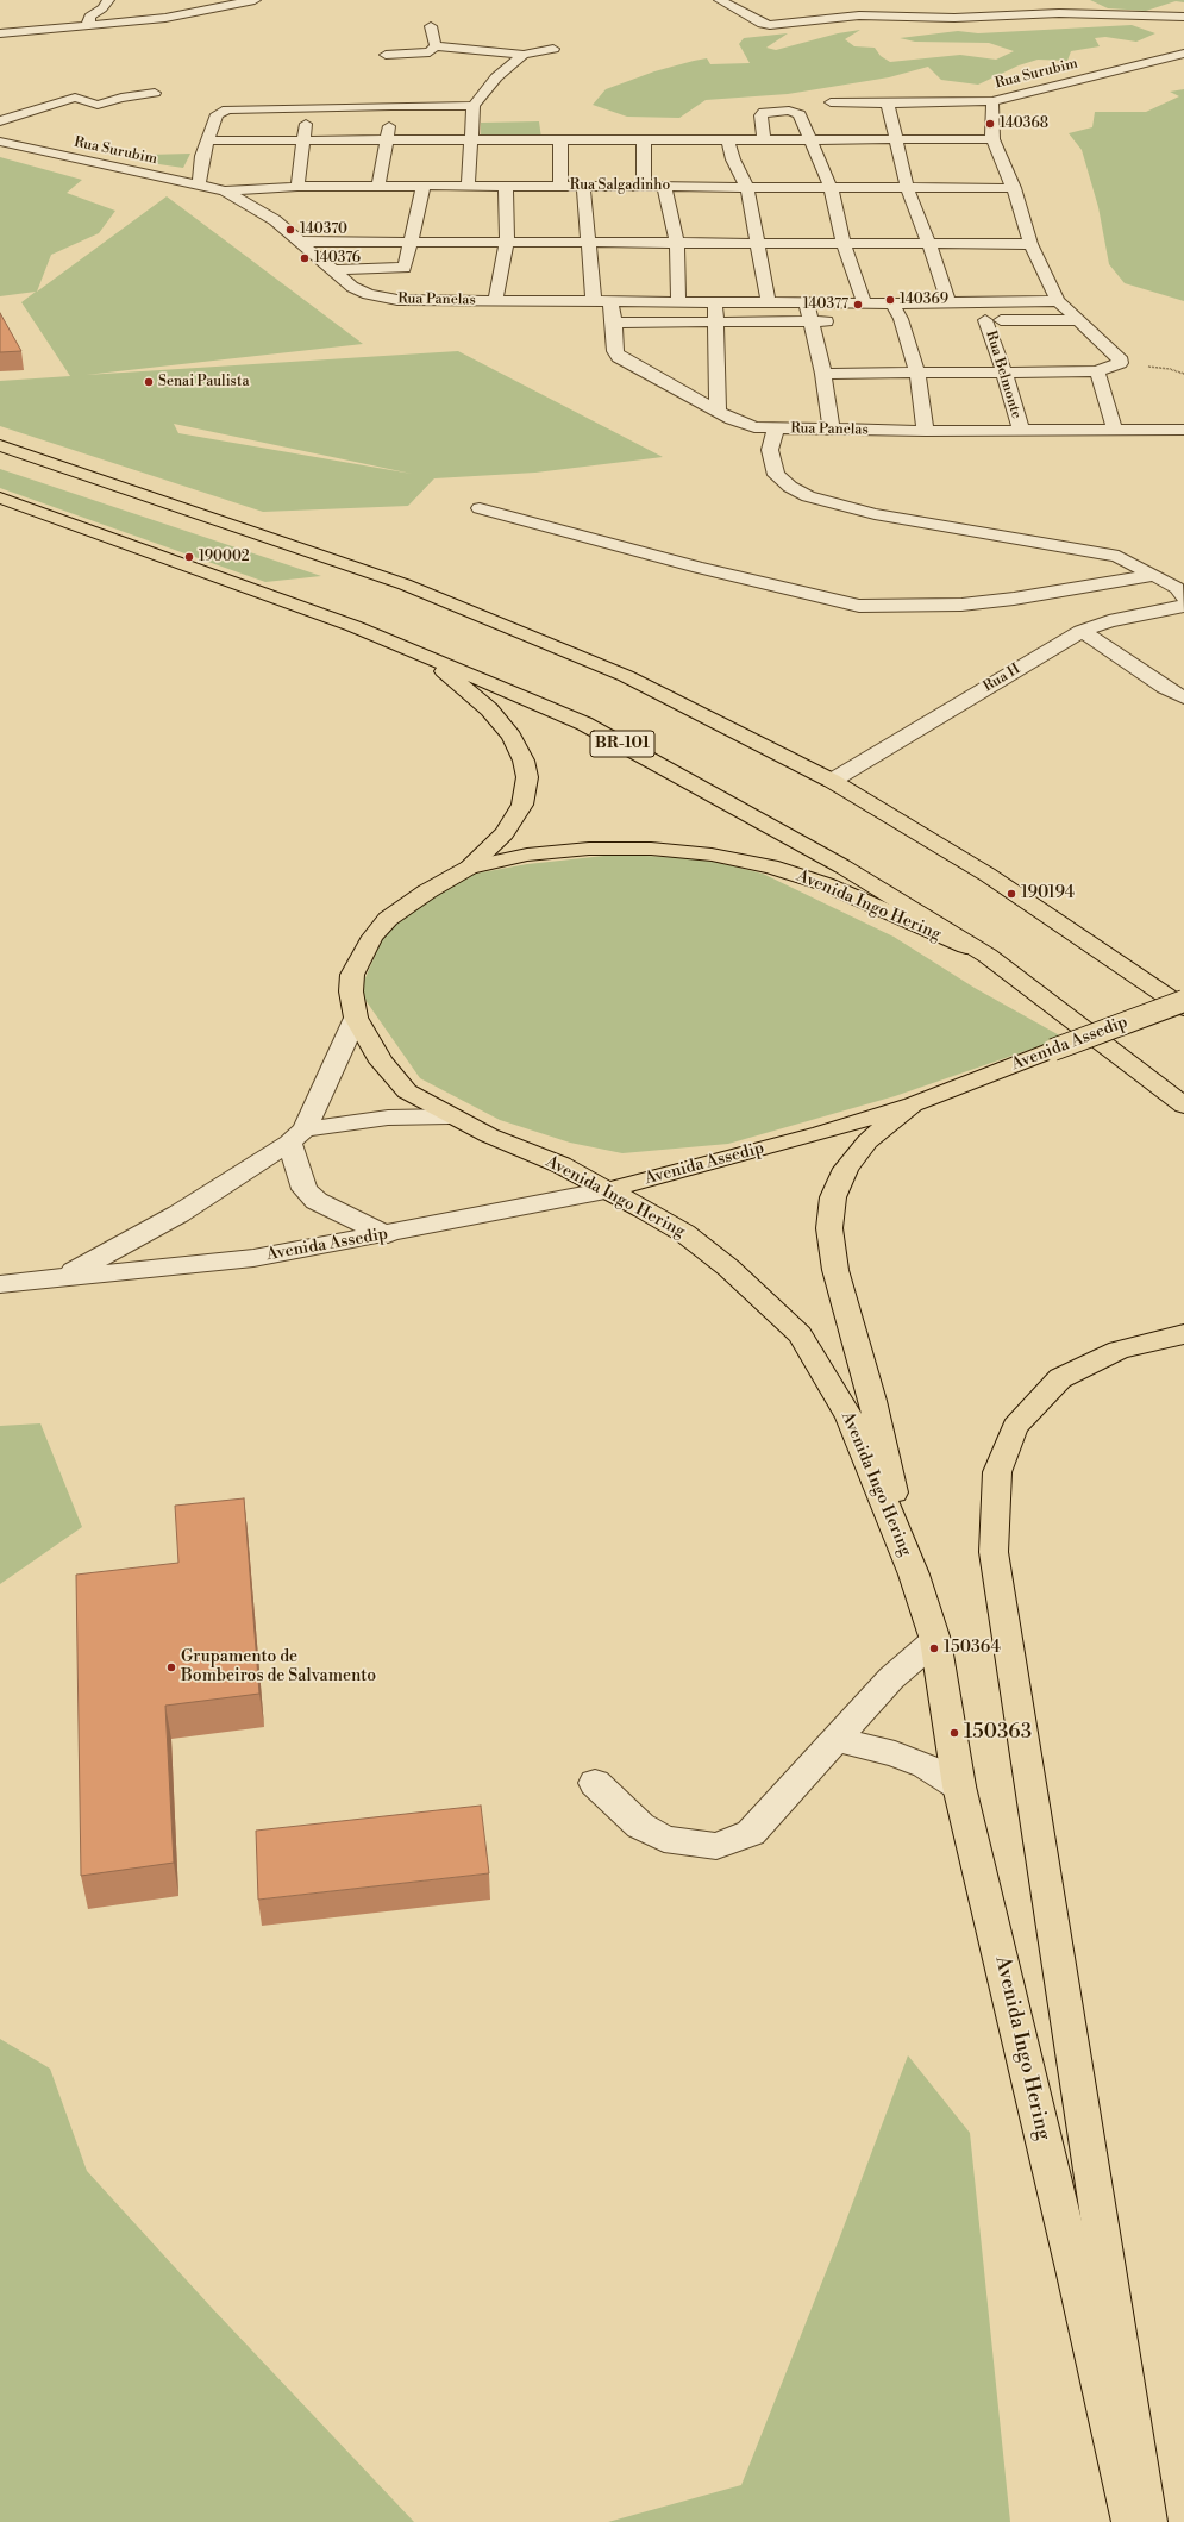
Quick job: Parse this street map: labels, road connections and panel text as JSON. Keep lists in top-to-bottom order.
{
  "streets": {
    "main road": ["BR-101", "Avenida Ingo Hering", "Avenida Assedip"],
    "street": [
      "Rua Surubim",
      "Rua Salgadinho",
      "Rua Panelas",
      "Rua Belmonte",
      "Rua H"
    ]
  },
  "crossings": [
    ["Rua Surubim", "Rua Salgadinho"],
    ["Rua Surubim", "Rua Panelas"],
    ["Rua Salgadinho", "Rua Panelas"],
    ["Rua Panelas", "Rua Belmonte"],
    ["BR-101", "Avenida Ingo Hering"],
    ["Avenida Ingo Hering", "Avenida Assedip"]
  ],
  "places": [
    "140368",
    "140370",
    "140376",
    "140369",
    "140377",
    "Senai Paulista",
    "190002",
    "190194",
    "150364",
    "Grupamento de Bombeiros de Salvamento",
    "150363"
  ]
}
